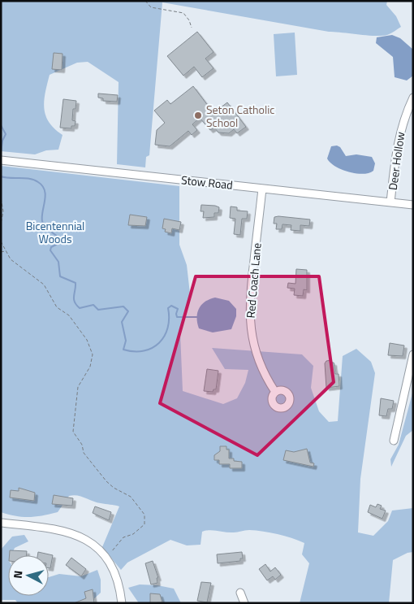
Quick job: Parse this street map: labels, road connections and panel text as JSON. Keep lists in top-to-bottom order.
{
  "streets": {
    "street": ["Deer Hollow", "Stow Road", "Red Coach Lane"]
  },
  "crossings": [
    ["Deer Hollow", "Stow Road"],
    ["Stow Road", "Red Coach Lane"]
  ],
  "parks": ["Bicentennial Woods"],
  "places": ["Seton Catholic School"],
  "north": "left"
}
